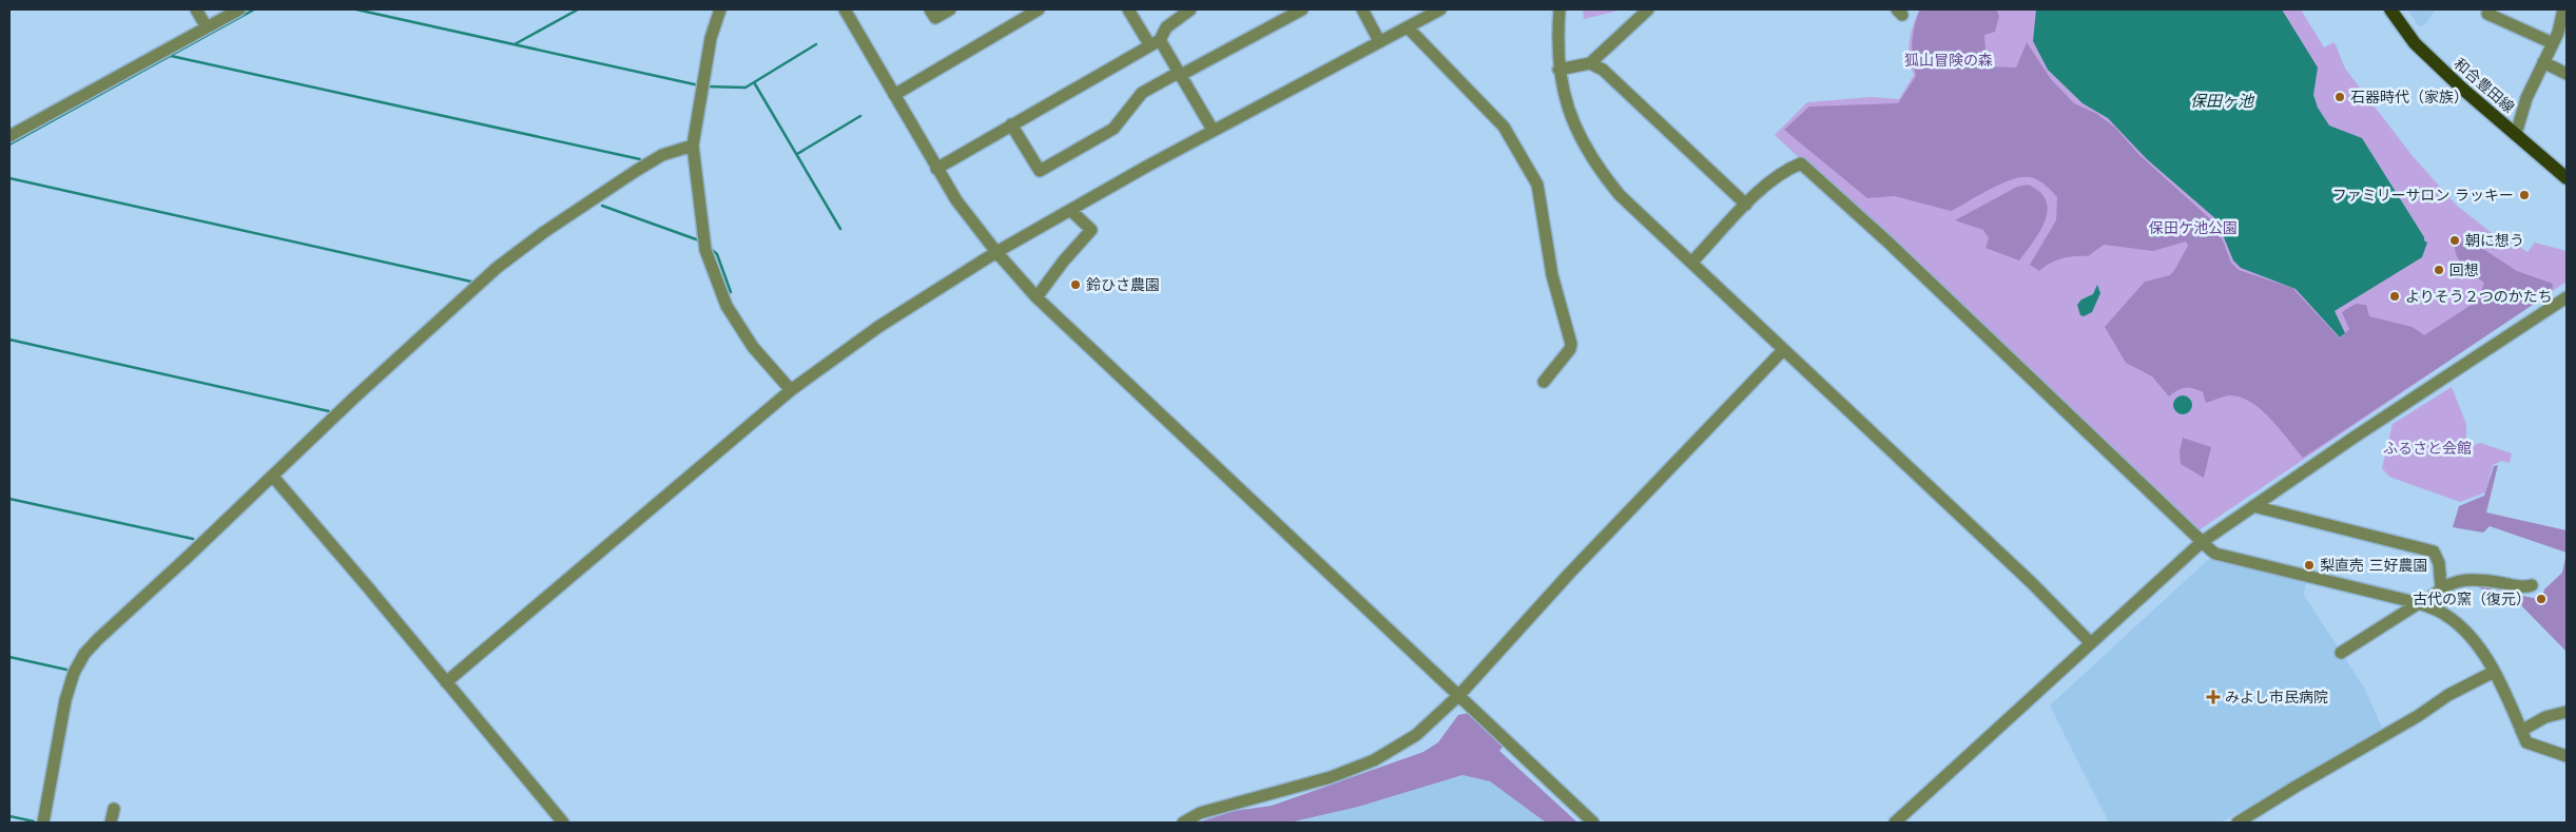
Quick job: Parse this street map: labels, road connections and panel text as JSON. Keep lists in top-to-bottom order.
{
  "streets": {
    "main road": ["和合豊田線"]
  },
  "water": ["保田ヶ池"],
  "parks": ["狐山冒険の森", "保田ケ池公園", "ふるさと会館"],
  "places": {
    "other": [
      "石器時代（家族）",
      "ファミリーサロン ラッキー",
      "朝に想う",
      "回想",
      "鈴ひさ農園",
      "よりそう２つのかたち",
      "梨直売 三好農園",
      "古代の窯（復元）"
    ],
    "health": ["みよし市民病院"]
  }
}
